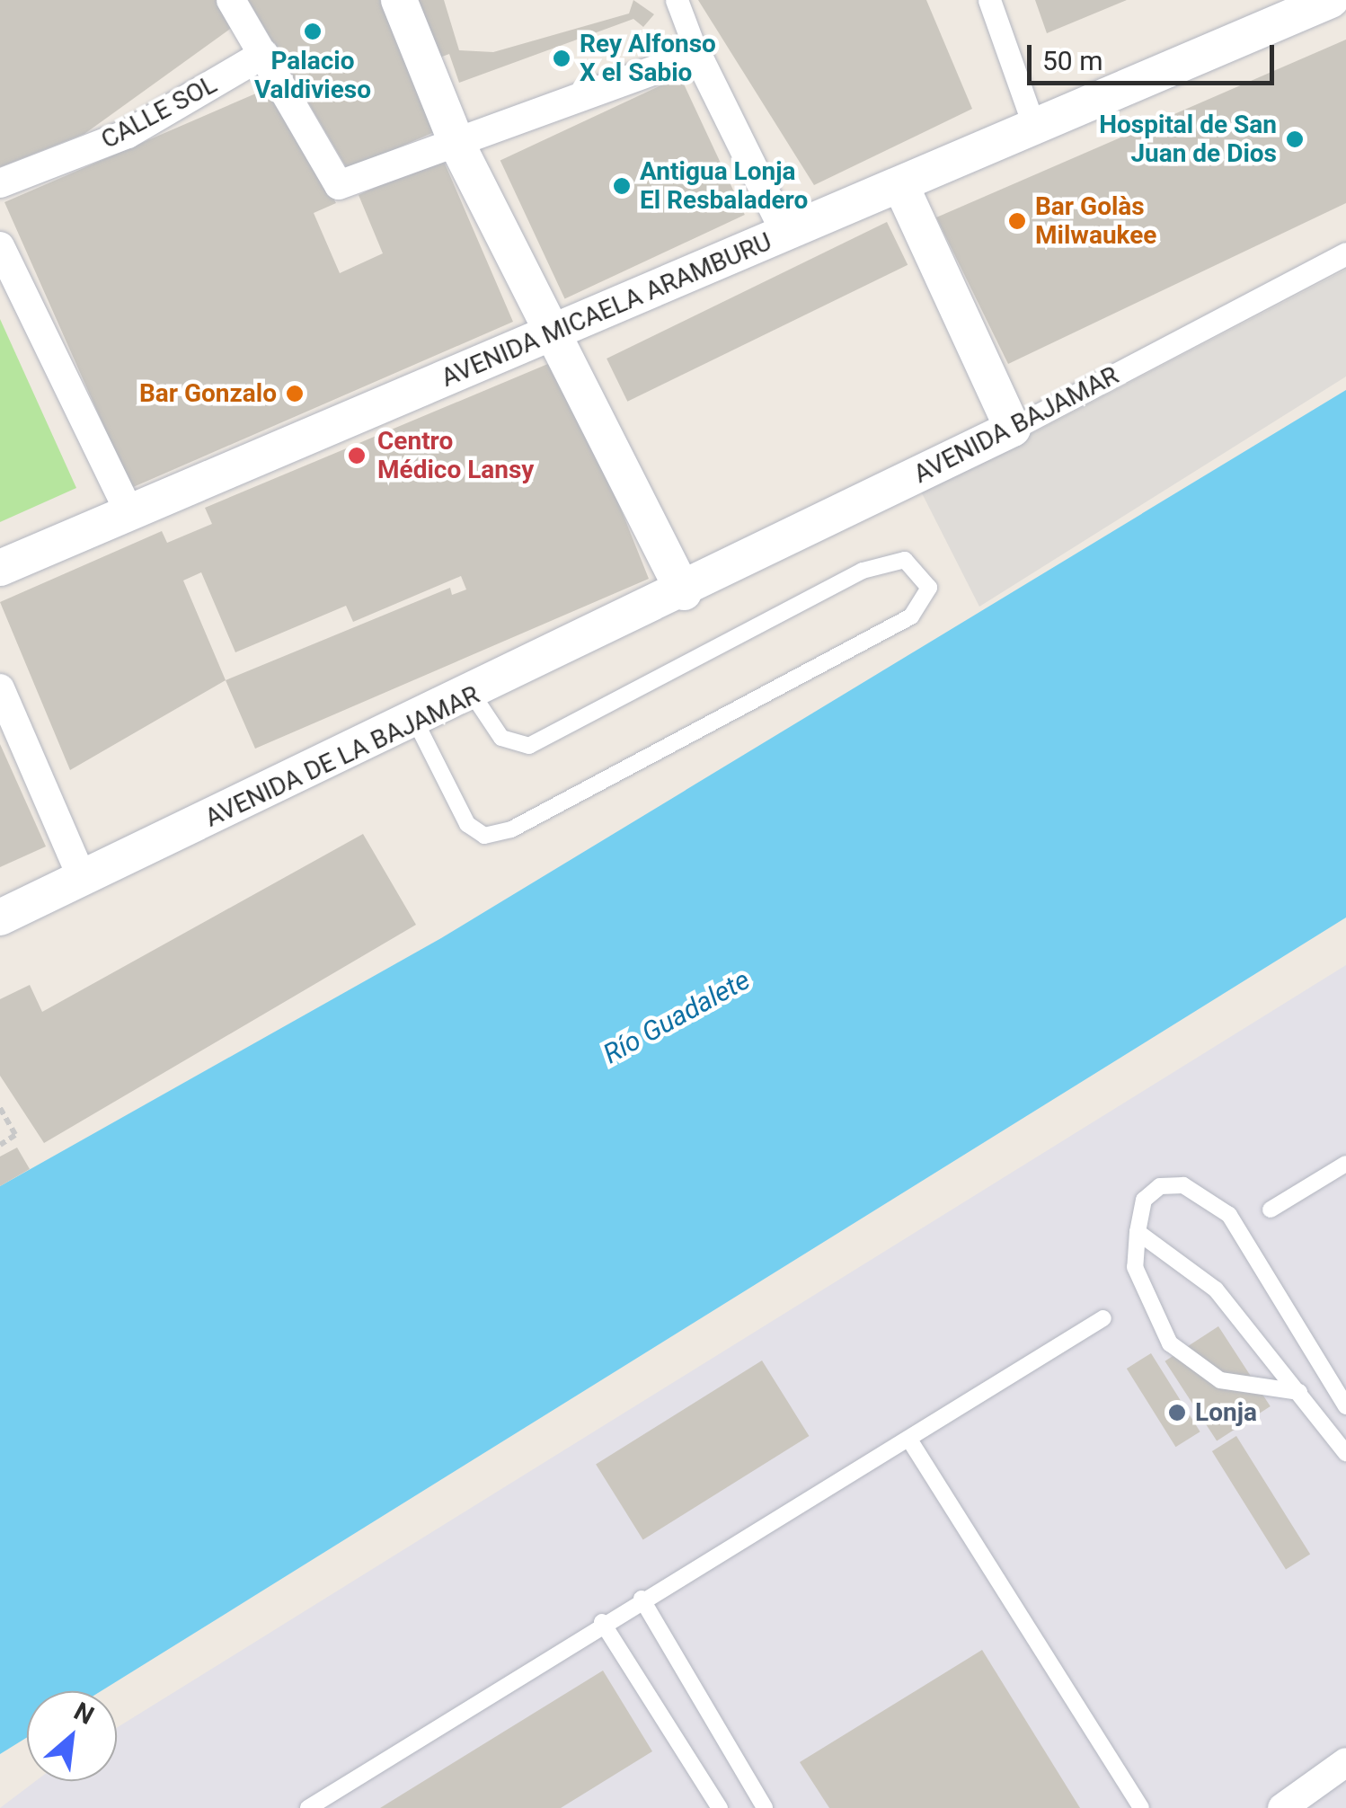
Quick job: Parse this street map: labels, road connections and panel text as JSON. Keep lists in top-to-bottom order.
{
  "streets": {
    "street": [
      "CALLE SOL",
      "AVENIDA MICAELA ARAMBURU",
      "AVENIDA BAJAMAR",
      "AVENIDA DE LA BAJAMAR"
    ]
  },
  "crossings": [
    ["AVENIDA BAJAMAR", "AVENIDA DE LA BAJAMAR"]
  ],
  "water": ["Río Guadalete"],
  "places": [
    "Palacio Valdivieso",
    "Rey Alfonso X el Sabio",
    "Hospital de San Juan de Dios",
    "Antigua Lonja El Resbaladero",
    "Bar Golàs Milwaukee",
    "Bar Gonzalo",
    "Centro Médico Lansy",
    "Lonja"
  ],
  "scale_bar": "50 m",
  "north": "top right"
}
